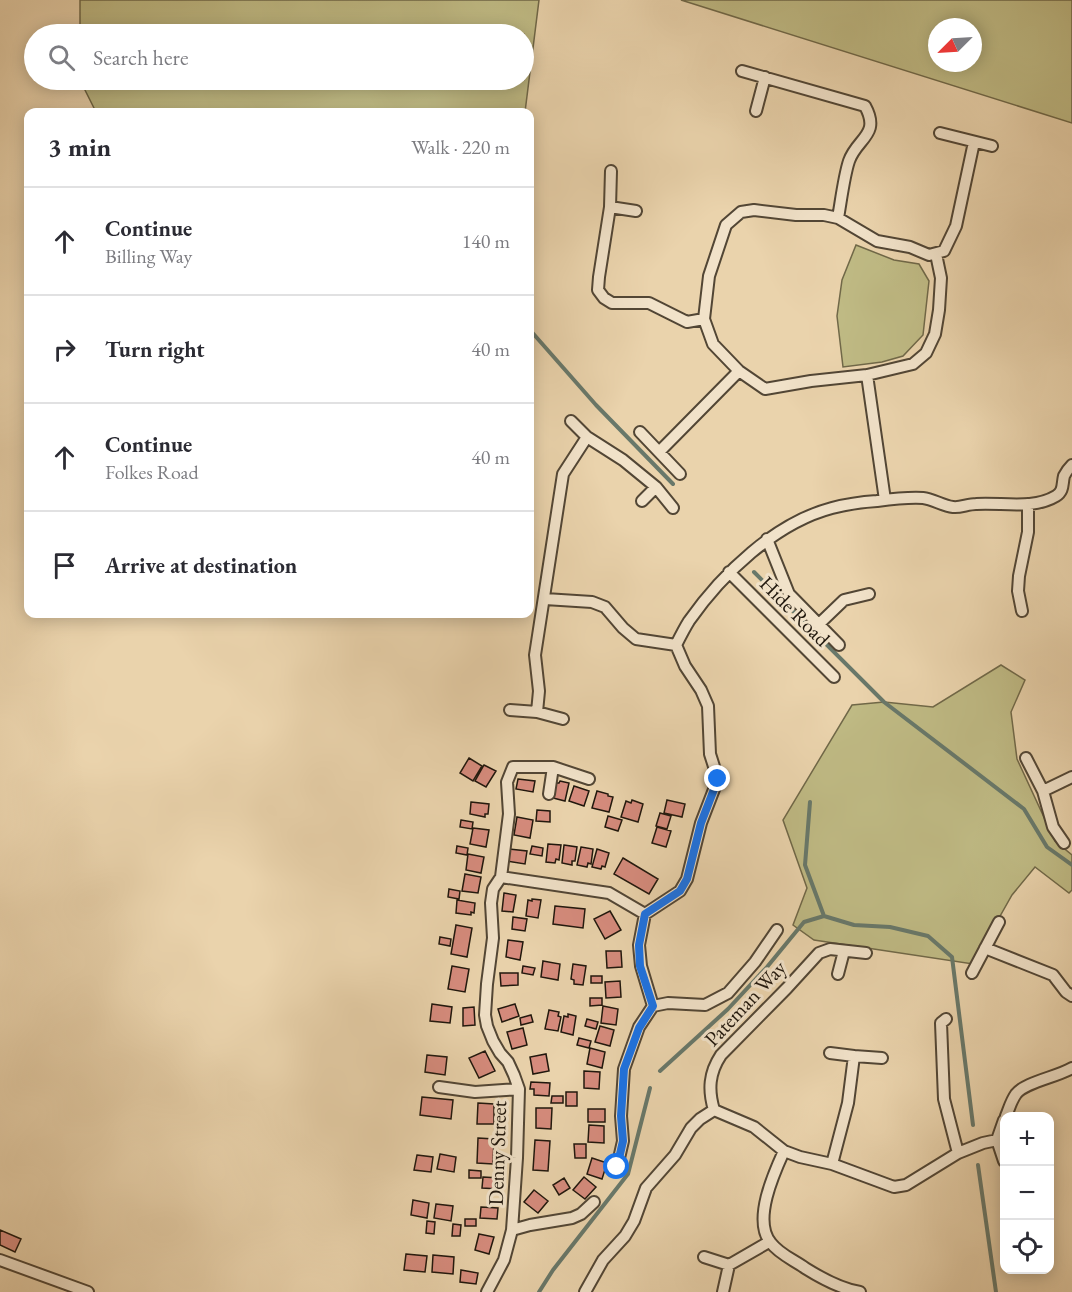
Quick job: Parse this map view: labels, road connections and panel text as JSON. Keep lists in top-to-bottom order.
{
  "streets": {
    "street": ["Hide Road", "Pateman Way", "Denny Street"]
  },
  "north": "bottom left",
  "page": {
    "search": "Search here",
    "heading": ["3 min", "Walk · 220 m"],
    "list": [
      ["Continue", "Billing Way", "140 m"],
      ["Turn right", "40 m"],
      ["Continue", "Folkes Road", "40 m"],
      "Arrive at destination"
    ],
    "map_buttons": ["+", "−"]
  }
}
